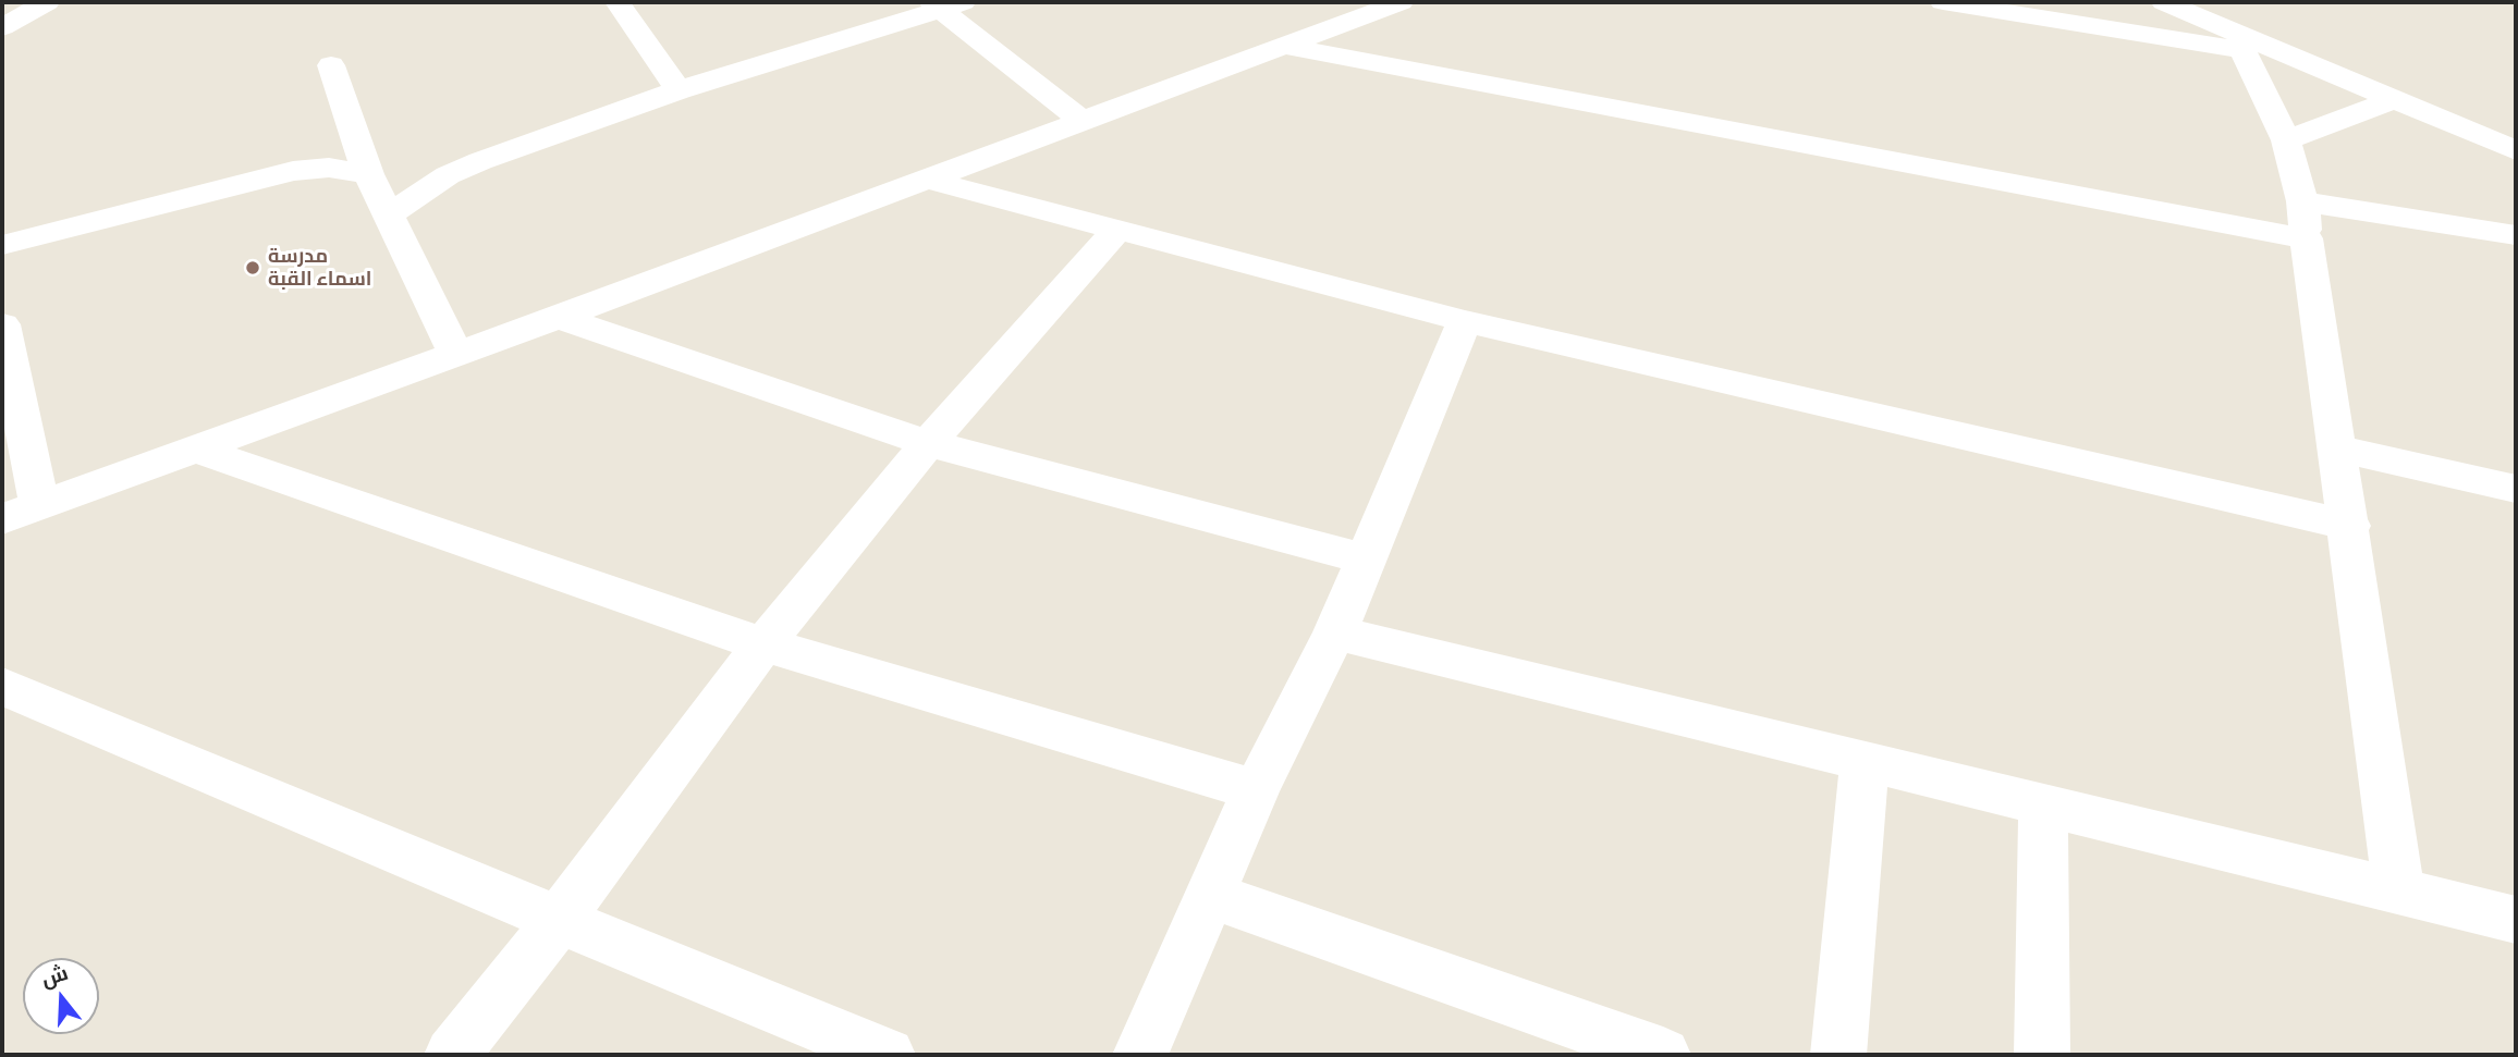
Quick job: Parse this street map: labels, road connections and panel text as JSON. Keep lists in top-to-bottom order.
{
  "places": ["مدرسة اسماء القبة"],
  "north": "top"
}
